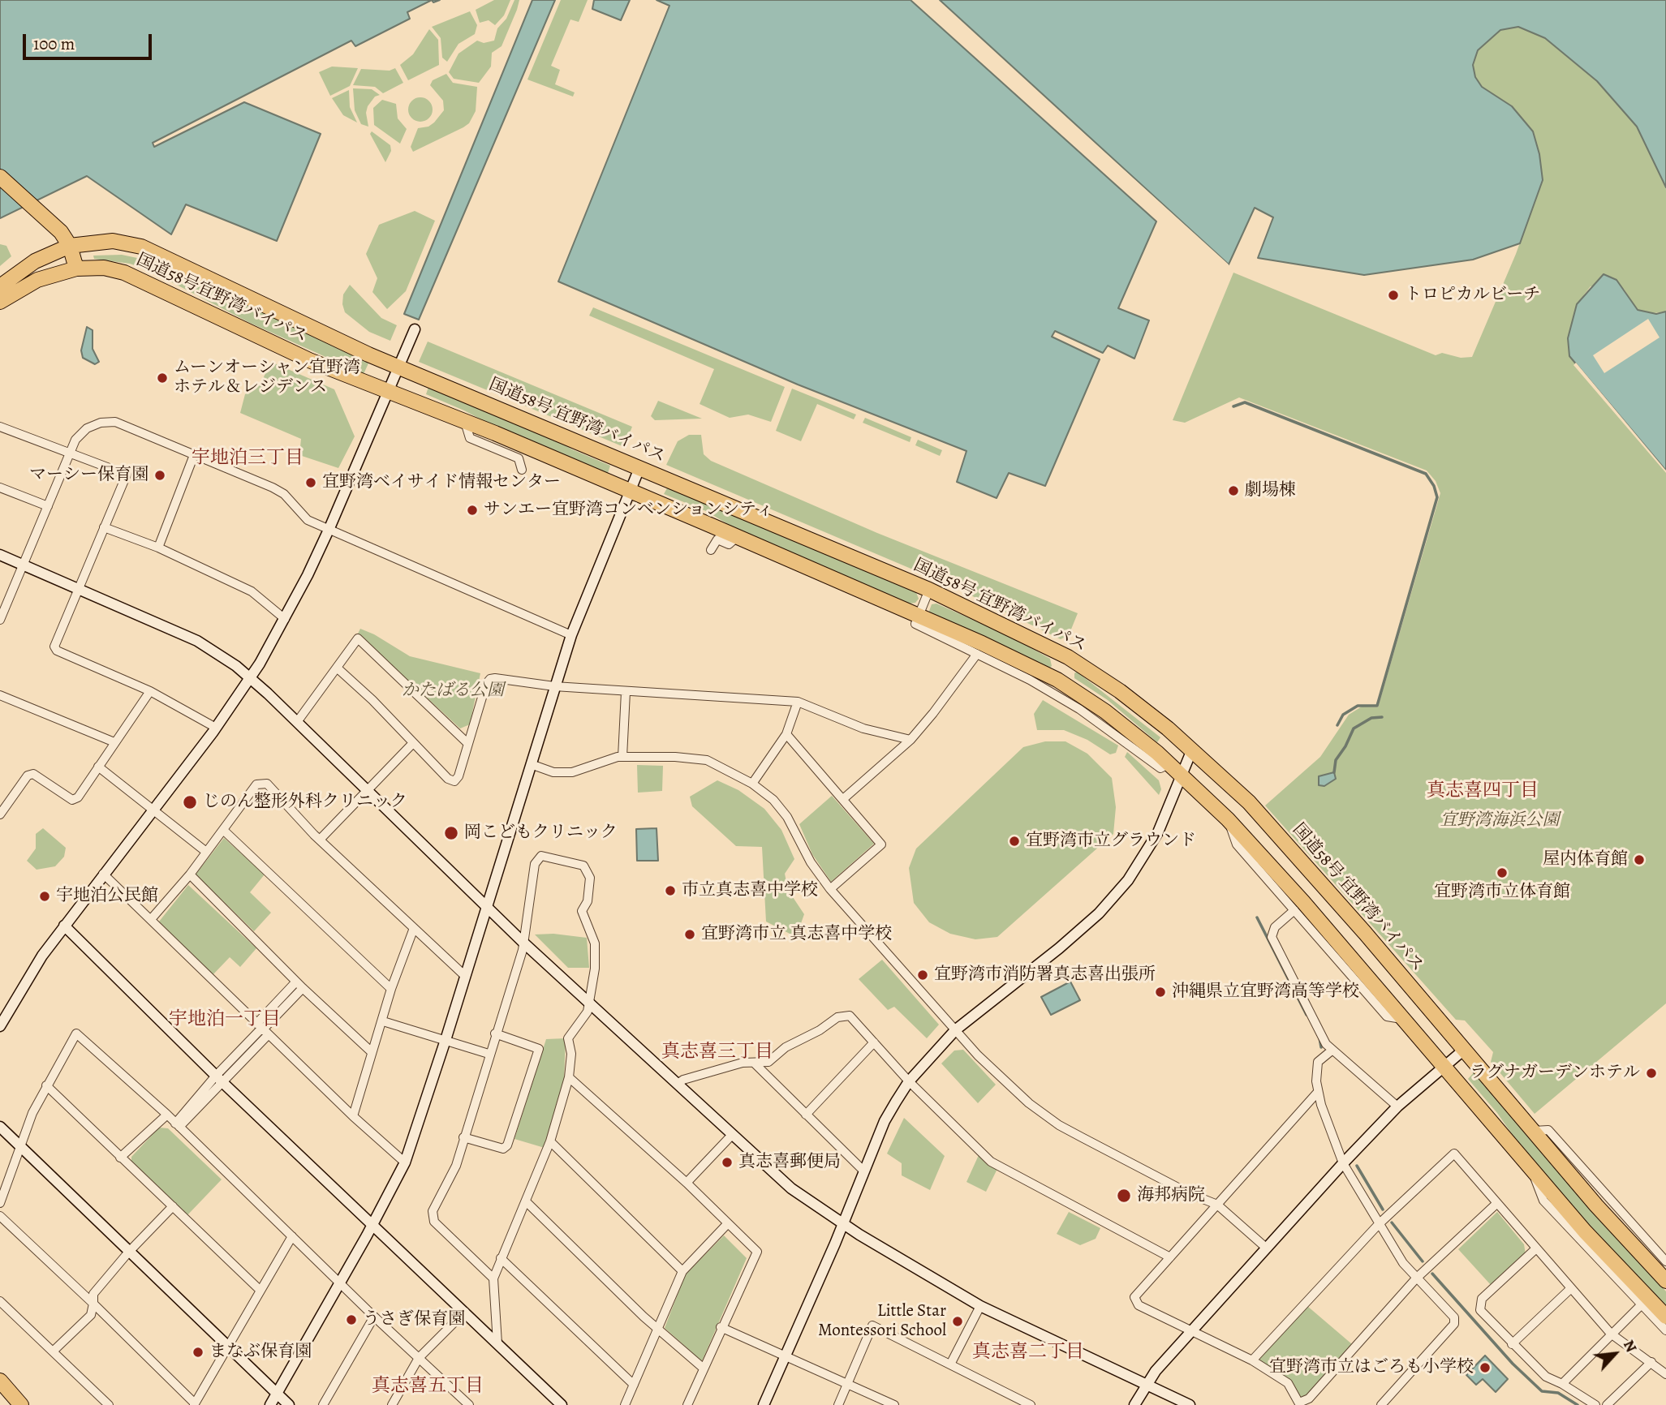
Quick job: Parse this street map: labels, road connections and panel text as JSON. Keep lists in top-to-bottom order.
{
  "streets": {
    "highway": ["国道58号宜野湾バイパス", "国道58号 宜野湾バイパス"]
  },
  "crossings": [
    ["国道58号宜野湾バイパス", "国道58号 宜野湾バイパス"]
  ],
  "districts": [
    "宇地泊三丁目",
    "真志喜四丁目",
    "宇地泊一丁目",
    "真志喜三丁目",
    "真志喜二丁目",
    "真志喜五丁目"
  ],
  "parks": ["かたばる公園", "宜野湾海浜公園"],
  "places": [
    "トロピカルビーチ",
    "ムーンオーシャン宜野湾 ホテル＆レジデンス",
    "マーシー保育園",
    "宜野湾ベイサイド情報センター",
    "劇場棟",
    "サンエー宜野湾コンベンションシティ",
    "じのん整形外科クリニック",
    "岡こどもクリニック",
    "宜野湾市立グラウンド",
    "屋内体育館",
    "宜野湾市立体育館",
    "市立真志喜中学校",
    "宇地泊公民館",
    "宜野湾市立 真志喜中学校",
    "宜野湾市消防署真志喜出張所",
    "沖縄県立宜野湾高等学校",
    "ラグナガーデンホテル",
    "真志喜郵便局",
    "海邦病院",
    "うさぎ保育園",
    "Little Star Montessori School",
    "まなぶ保育園",
    "宜野湾市立はごろも小学校"
  ],
  "scale_bar": "100 m",
  "north": "top right"
}
